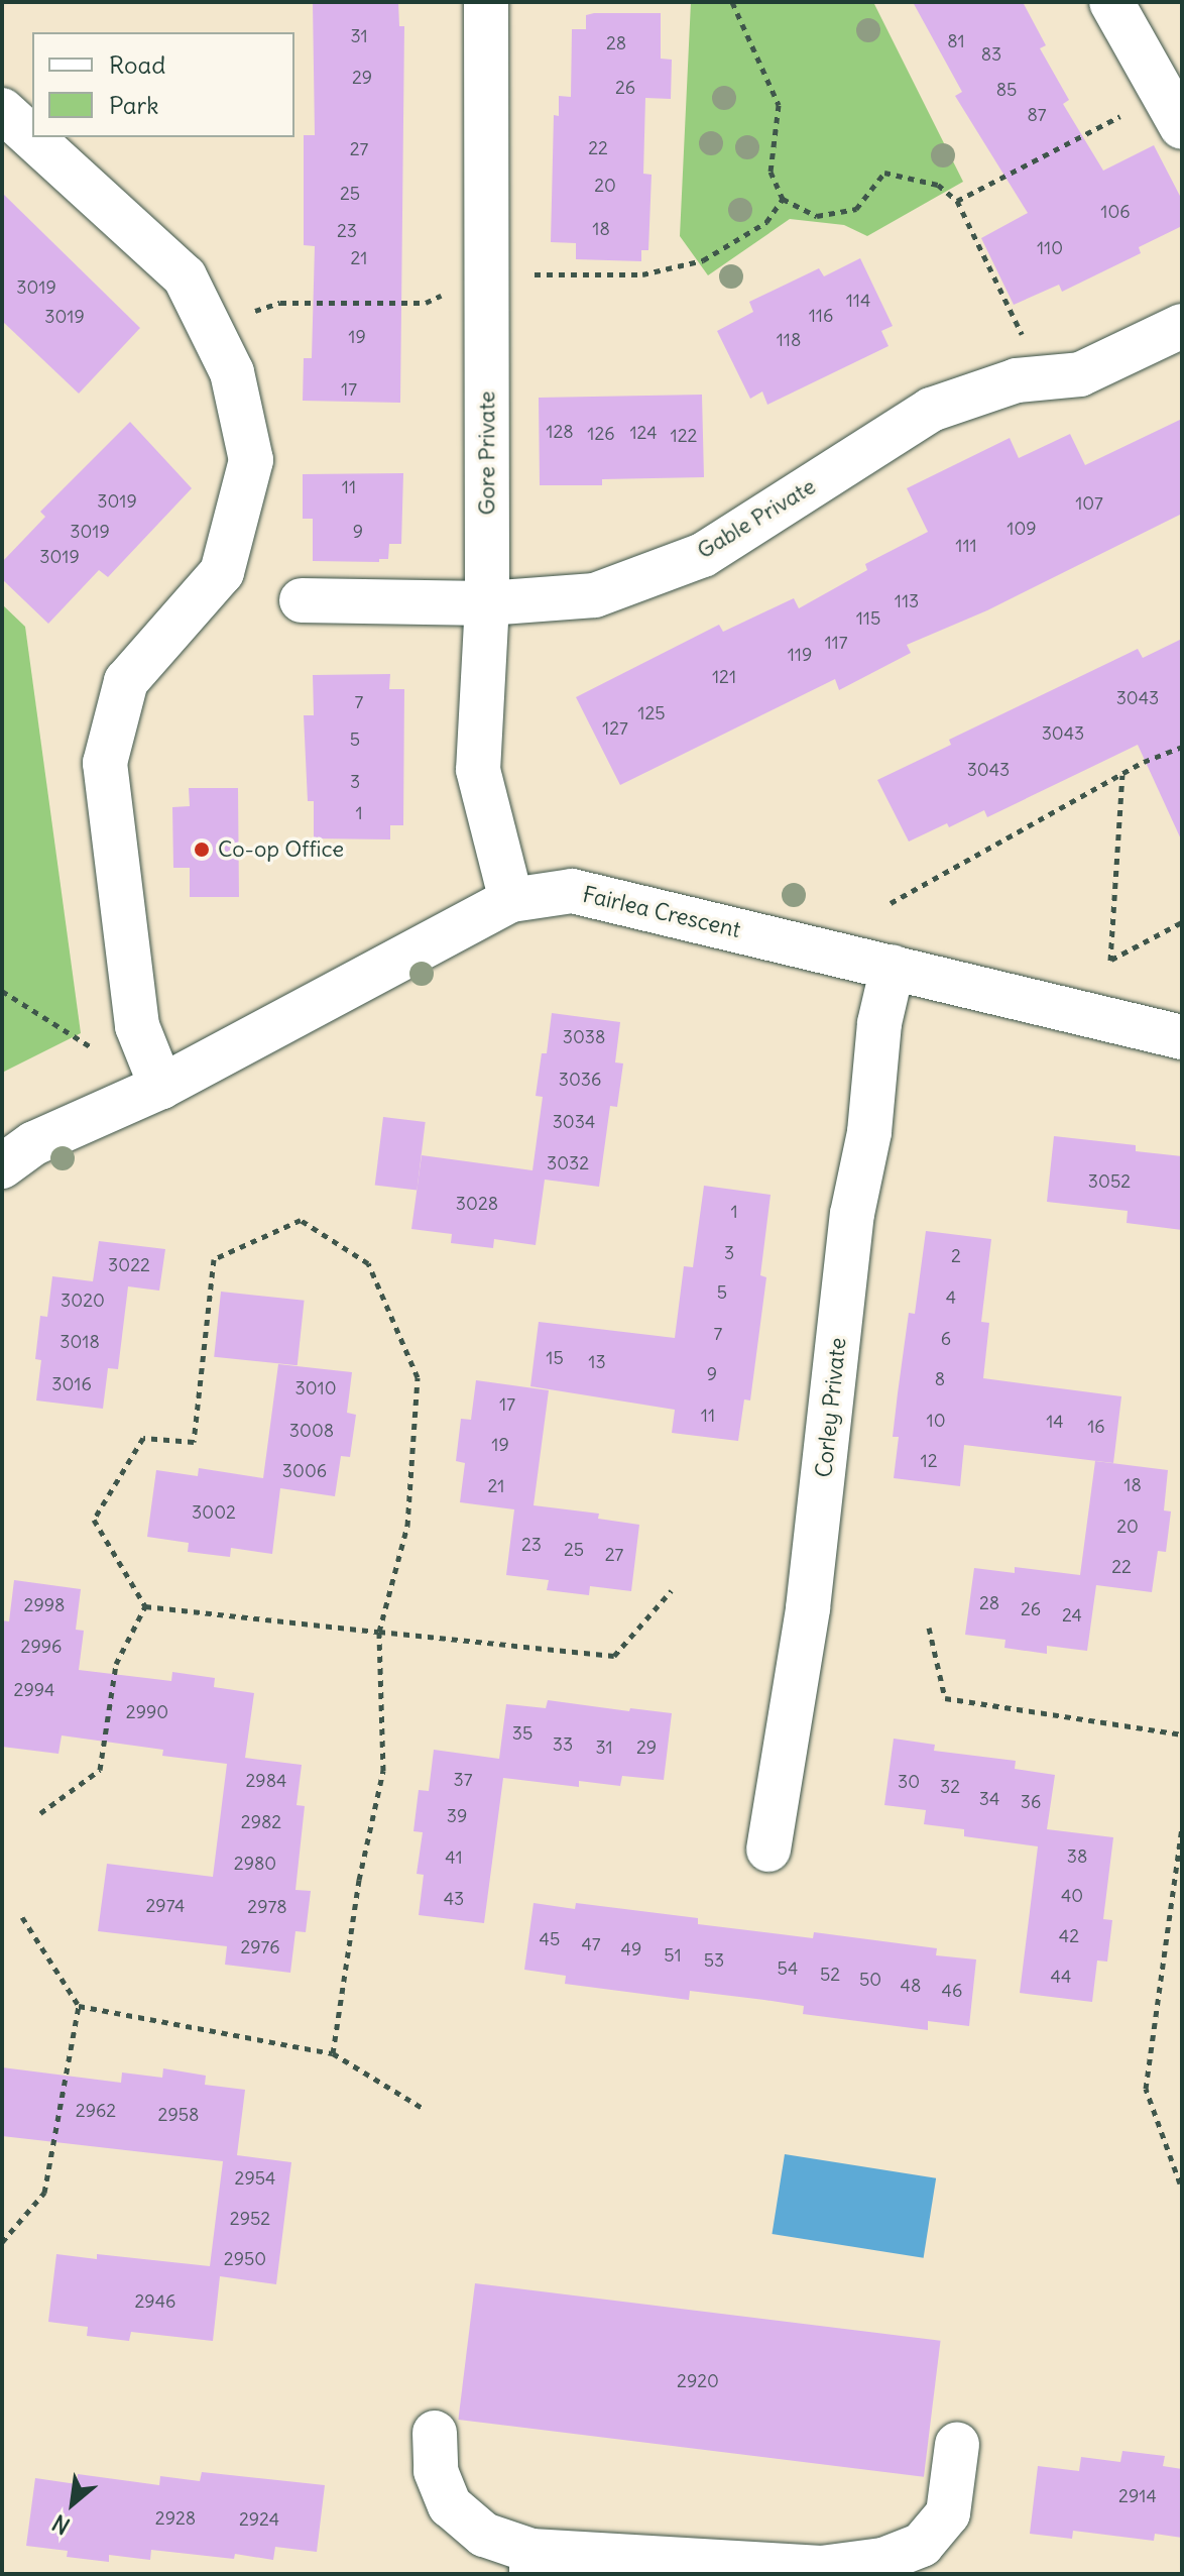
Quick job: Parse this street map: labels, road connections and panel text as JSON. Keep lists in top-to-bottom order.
{
  "streets": {
    "street": [
      "Gore Private",
      "Gable Private",
      "Fairlea Crescent",
      "Corley Private"
    ]
  },
  "crossings": [
    ["Gore Private", "Gable Private"],
    ["Gore Private", "Fairlea Crescent"],
    ["Fairlea Crescent", "Corley Private"]
  ],
  "places": ["Co-op Office"],
  "house_numbers": [
    "31",
    "81",
    "28",
    "83",
    "29",
    "26",
    "85",
    "87",
    "22",
    "27",
    "20",
    "25",
    "106",
    "18",
    "23",
    "110",
    "21",
    "3019",
    "114",
    "116",
    "3019",
    "19",
    "118",
    "17",
    "128",
    "124",
    "126",
    "122",
    "11",
    "3019",
    "107",
    "109",
    "3019",
    "9",
    "111",
    "3019",
    "113",
    "115",
    "117",
    "119",
    "121",
    "3043",
    "7",
    "125",
    "127",
    "3043",
    "5",
    "3043",
    "3",
    "1",
    "3038",
    "3036",
    "3034",
    "3032",
    "3052",
    "3028",
    "1",
    "3",
    "2",
    "3022",
    "5",
    "4",
    "3020",
    "7",
    "6",
    "3018",
    "15",
    "13",
    "9",
    "8",
    "3016",
    "3010",
    "17",
    "11",
    "10",
    "14",
    "16",
    "3008",
    "19",
    "12",
    "3006",
    "18",
    "21",
    "3002",
    "20",
    "23",
    "25",
    "27",
    "22",
    "28",
    "2998",
    "26",
    "24",
    "2996",
    "2994",
    "2990",
    "35",
    "33",
    "31",
    "29",
    "37",
    "2984",
    "30",
    "32",
    "34",
    "36",
    "39",
    "2982",
    "38",
    "41",
    "2980",
    "40",
    "43",
    "2974",
    "2978",
    "42",
    "45",
    "47",
    "2976",
    "49",
    "51",
    "53",
    "54",
    "52",
    "44",
    "50",
    "48",
    "46",
    "2962",
    "2958",
    "2954",
    "2952",
    "2950",
    "2946",
    "2920",
    "2914",
    "2928",
    "2924"
  ],
  "legend": ["Road", "Park"],
  "north": "bottom left"
}
